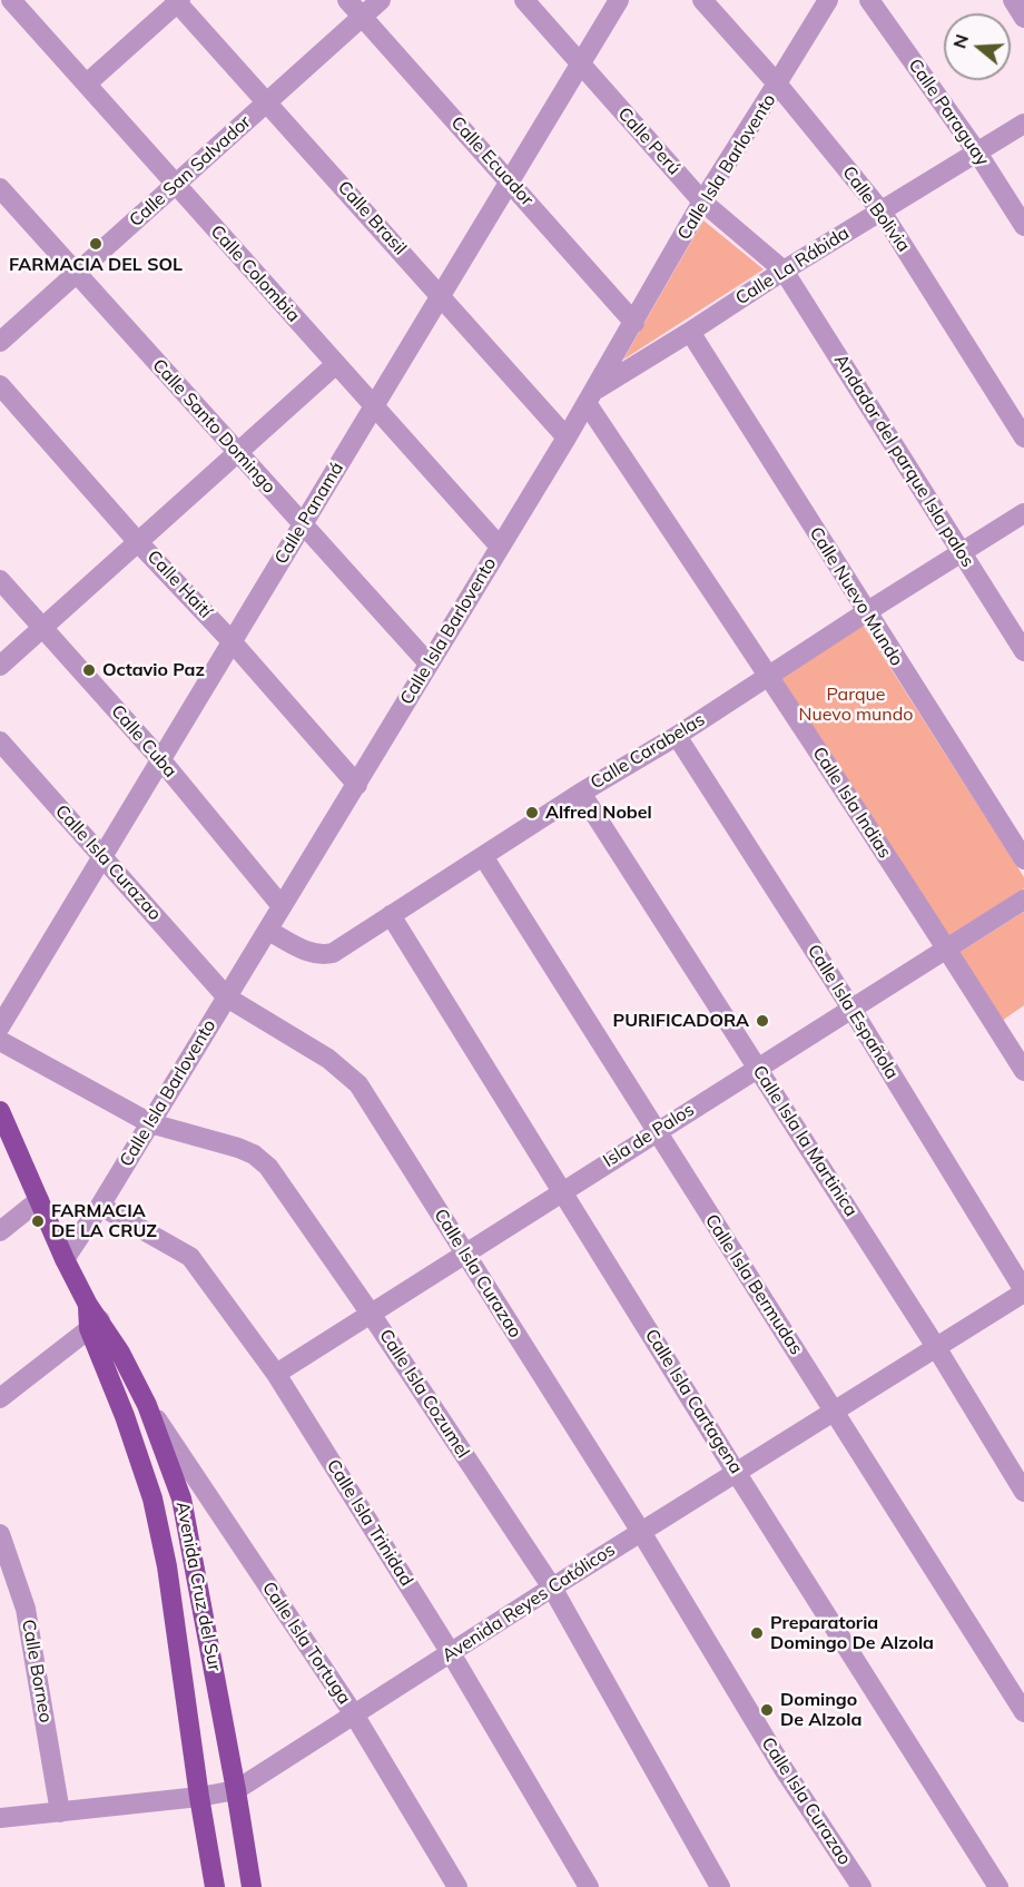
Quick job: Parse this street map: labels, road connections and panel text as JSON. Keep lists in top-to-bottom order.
{
  "streets": {
    "main road": ["Avenida Cruz del Sur"],
    "street": [
      "Calle Paraguay",
      "Calle Perú",
      "Calle Ecuador",
      "Calle Isla Barlovento",
      "Calle San Salvador",
      "Calle Bolivia",
      "Calle Brasil",
      "Calle La Rábida",
      "Calle Colombia",
      "Calle Santo Domingo",
      "Andador del parque Isla palos",
      "Calle Panamá",
      "Calle Haití",
      "Calle Nuevo Mundo",
      "Calle Cuba",
      "Calle Carabelas",
      "Calle Isla Indias",
      "Calle Isla Curazao",
      "Calle Isla Española",
      "Isla de Palos",
      "Calle Isla la Martinica",
      "Calle Isla Bermudas",
      "Calle Isla Cozumel",
      "Calle Isla Cartagena",
      "Calle Isla Trinidad",
      "Avenida Reyes Católicos",
      "Calle Isla Tortuga",
      "Calle Borneo"
    ]
  },
  "crossings": [
    ["Calle Paraguay", "Calle La Rábida"],
    ["Calle Perú", "Calle Isla Barlovento"],
    ["Calle Perú", "Calle La Rábida"],
    ["Calle Perú", "Andador del parque Isla palos"],
    ["Calle Perú", "Calle Panamá"],
    ["Calle Ecuador", "Calle Isla Barlovento"],
    ["Calle Ecuador", "Calle San Salvador"],
    ["Calle Ecuador", "Calle Panamá"],
    ["Calle Isla Barlovento", "Calle Bolivia"],
    ["Calle Isla Barlovento", "Calle Brasil"],
    ["Calle Isla Barlovento", "Calle La Rábida"],
    ["Calle Isla Barlovento", "Calle Colombia"],
    ["Calle Isla Barlovento", "Calle Santo Domingo"],
    ["Calle Isla Barlovento", "Calle Haití"],
    ["Calle Isla Barlovento", "Calle Cuba"],
    ["Calle Isla Barlovento", "Calle Carabelas"],
    ["Calle Isla Barlovento", "Calle Isla Indias"],
    ["Calle Isla Barlovento", "Calle Isla Curazao"],
    ["Calle Isla Barlovento", "Calle Isla Cozumel"],
    ["Calle Isla Barlovento", "Calle Isla Trinidad"],
    ["Calle Isla Barlovento", "Avenida Cruz del Sur"],
    ["Calle San Salvador", "Calle Brasil"],
    ["Calle San Salvador", "Calle Colombia"],
    ["Calle San Salvador", "Calle Santo Domingo"],
    ["Calle Bolivia", "Calle La Rábida"],
    ["Calle Brasil", "Calle Panamá"],
    ["Calle La Rábida", "Andador del parque Isla palos"],
    ["Calle La Rábida", "Calle Nuevo Mundo"],
    ["Calle La Rábida", "Calle Isla Indias"],
    ["Calle Colombia", "Calle Panamá"],
    ["Calle Santo Domingo", "Calle Panamá"],
    ["Andador del parque Isla palos", "Calle Carabelas"],
    ["Calle Panamá", "Calle Haití"],
    ["Calle Panamá", "Calle Cuba"],
    ["Calle Panamá", "Calle Isla Curazao"],
    ["Calle Nuevo Mundo", "Calle Carabelas"],
    ["Calle Carabelas", "Calle Isla Indias"],
    ["Calle Carabelas", "Calle Isla Española"],
    ["Calle Carabelas", "Calle Isla la Martinica"],
    ["Calle Carabelas", "Calle Isla Bermudas"],
    ["Calle Carabelas", "Calle Isla Cartagena"],
    ["Calle Isla Indias", "Isla de Palos"],
    ["Calle Isla Curazao", "Isla de Palos"],
    ["Calle Isla Curazao", "Avenida Reyes Católicos"],
    ["Calle Isla Española", "Isla de Palos"],
    ["Calle Isla Española", "Avenida Reyes Católicos"],
    ["Isla de Palos", "Calle Isla la Martinica"],
    ["Isla de Palos", "Calle Isla Bermudas"],
    ["Isla de Palos", "Calle Isla Cozumel"],
    ["Isla de Palos", "Calle Isla Cartagena"],
    ["Isla de Palos", "Calle Isla Trinidad"],
    ["Calle Isla la Martinica", "Avenida Reyes Católicos"],
    ["Calle Isla Bermudas", "Avenida Reyes Católicos"],
    ["Calle Isla Cozumel", "Avenida Reyes Católicos"],
    ["Calle Isla Cartagena", "Avenida Reyes Católicos"],
    ["Calle Isla Trinidad", "Avenida Reyes Católicos"],
    ["Avenida Cruz del Sur", "Avenida Reyes Católicos"],
    ["Avenida Cruz del Sur", "Calle Isla Tortuga"],
    ["Avenida Reyes Católicos", "Calle Isla Tortuga"],
    ["Avenida Reyes Católicos", "Calle Borneo"]
  ],
  "parks": ["Parque Nuevo mundo"],
  "places": [
    "FARMACIA DEL SOL",
    "Octavio Paz",
    "Alfred Nobel",
    "PURIFICADORA",
    "FARMACIA DE LA CRUZ",
    "Preparatoria Domingo De Alzola",
    "Domingo De Alzola"
  ],
  "north": "left"
}
